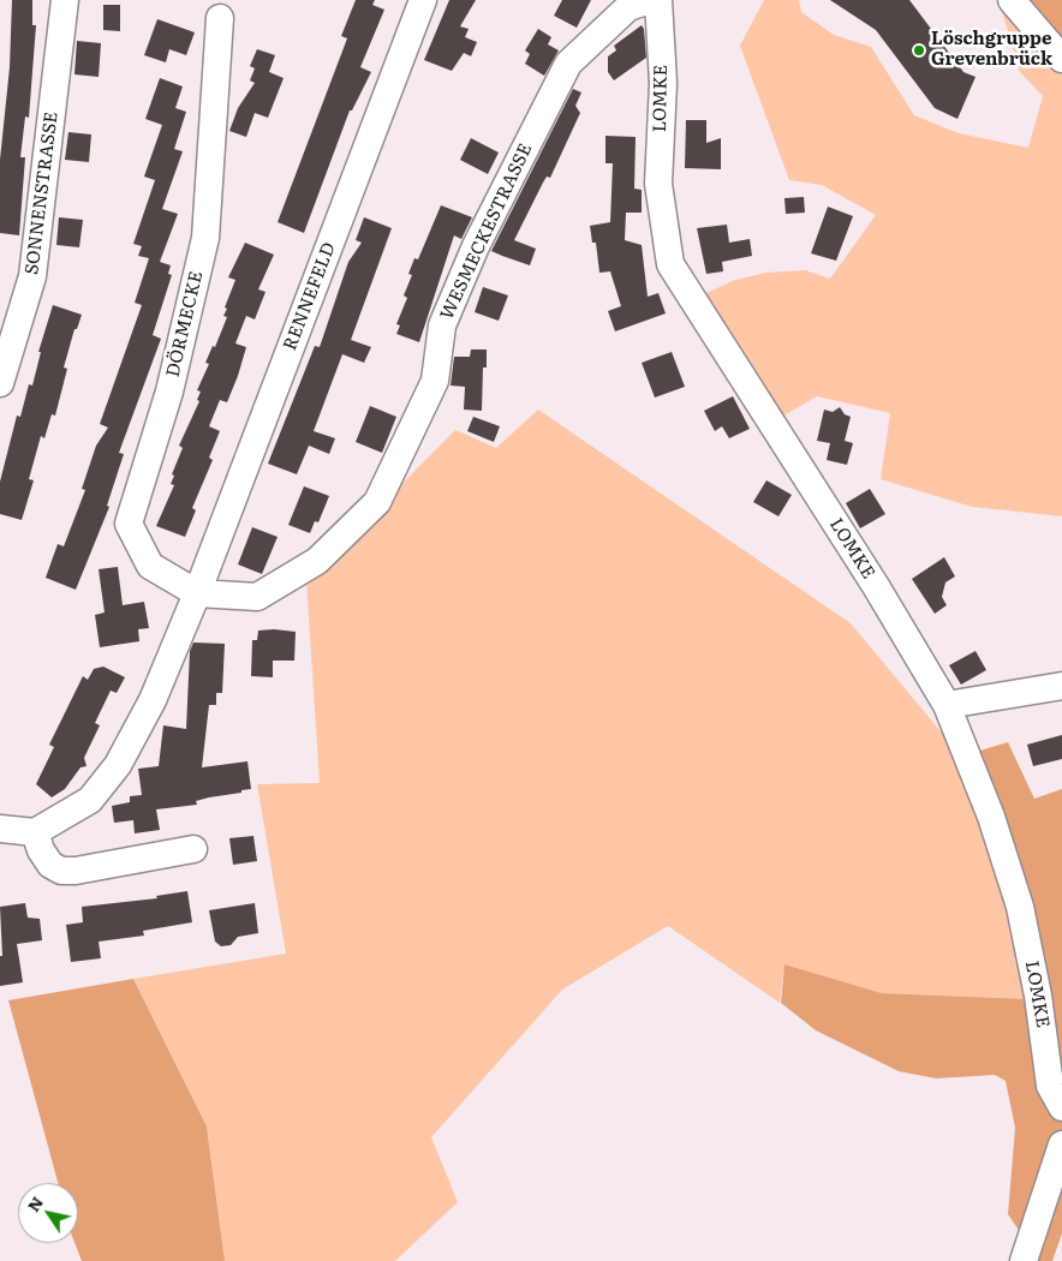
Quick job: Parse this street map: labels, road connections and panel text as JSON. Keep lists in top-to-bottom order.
{
  "streets": {
    "street": [
      "LOMKE",
      "SONNENSTRASSE",
      "WESMECKESTRASSE",
      "RENNEFELD",
      "DÖRMECKE"
    ]
  },
  "crossings": [
    ["WESMECKESTRASSE", "RENNEFELD"],
    ["WESMECKESTRASSE", "DÖRMECKE"],
    ["RENNEFELD", "DÖRMECKE"]
  ],
  "places": ["Löschgruppe Grevenbrück"],
  "north": "top left"
}
